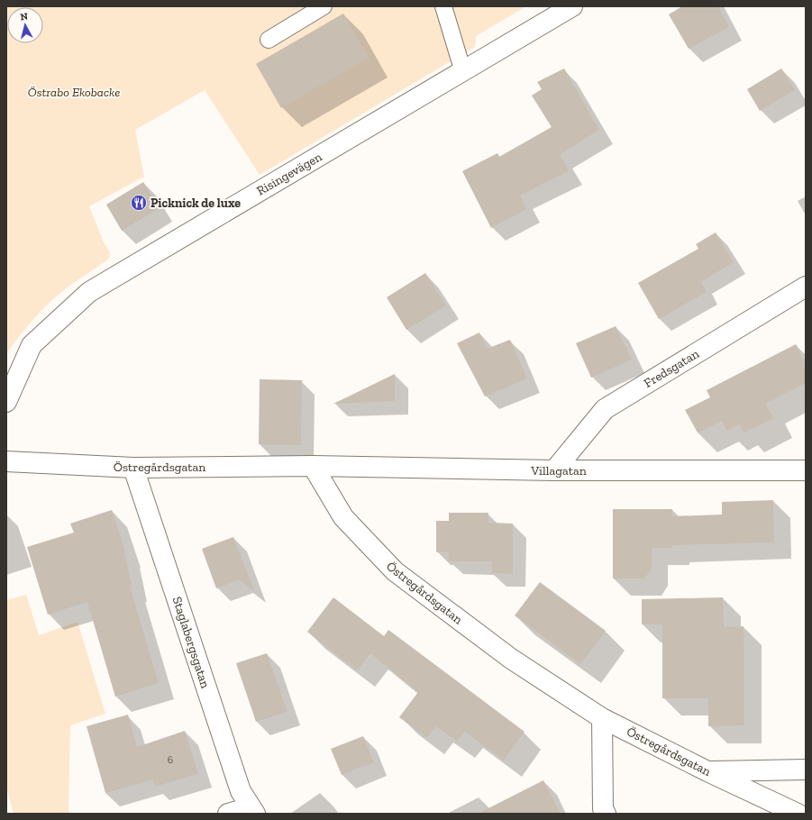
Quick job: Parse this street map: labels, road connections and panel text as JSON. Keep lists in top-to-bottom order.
{
  "streets": {
    "street": [
      "Risingevägen",
      "Fredsgatan",
      "Östregårdsgatan",
      "Villagatan",
      "Staglabergsgatan"
    ]
  },
  "crossings": [
    ["Fredsgatan", "Villagatan"],
    ["Östregårdsgatan", "Villagatan"],
    ["Östregårdsgatan", "Staglabergsgatan"]
  ],
  "parks": ["Östrabo Ekobacke"],
  "places": {
    "restaurant": ["Picknick de luxe"]
  },
  "house_numbers": ["6"],
  "north": "top"
}
